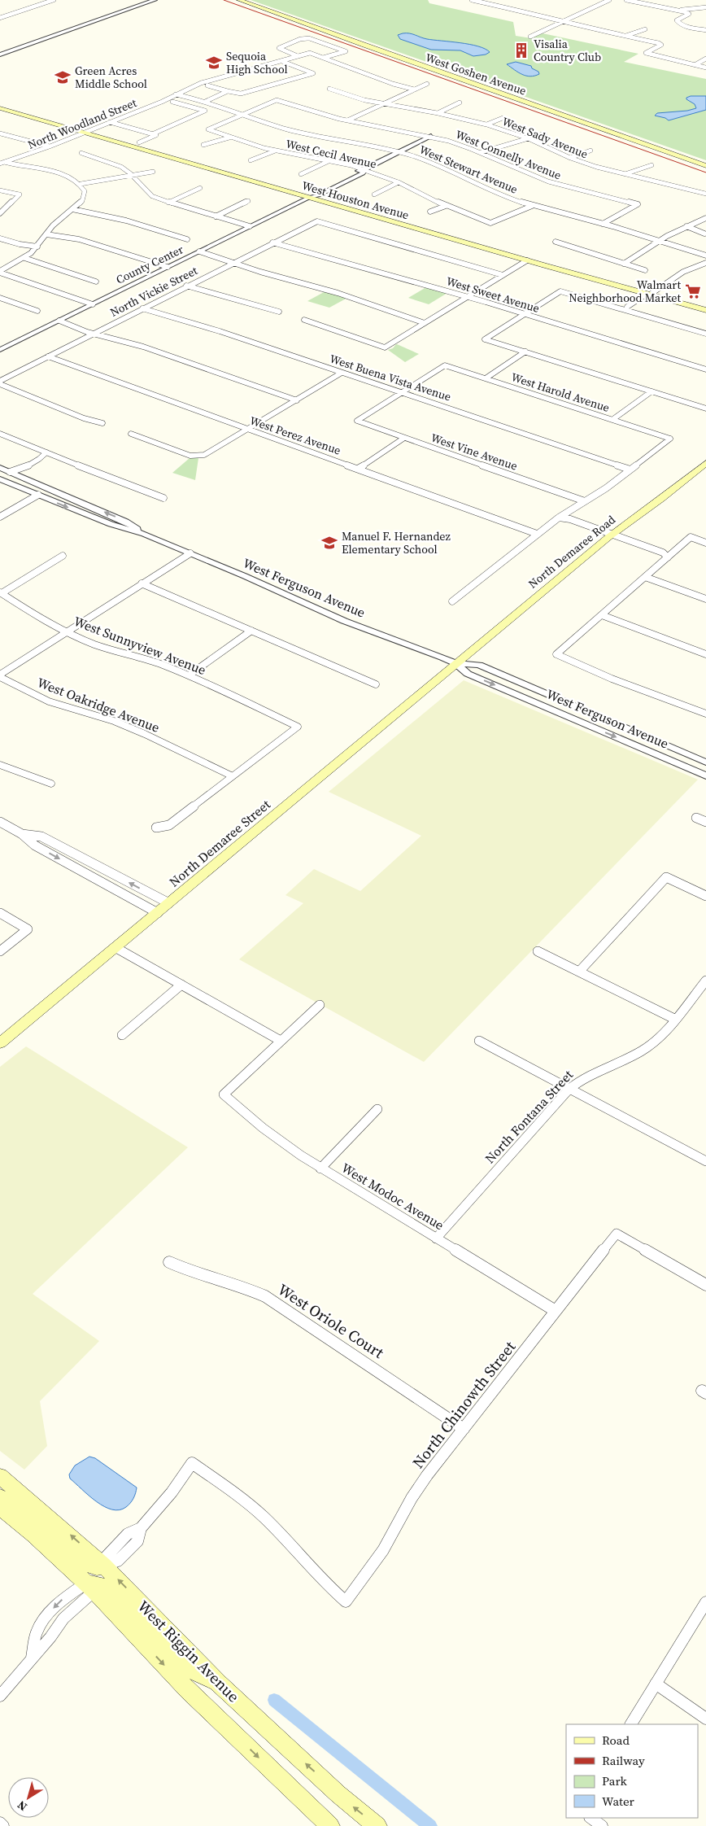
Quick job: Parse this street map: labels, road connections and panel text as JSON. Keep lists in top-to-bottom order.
{
  "streets": {
    "main road": [
      "West Goshen Avenue",
      "West Houston Avenue",
      "North Demaree Road",
      "North Demaree Street",
      "West Riggin Avenue"
    ],
    "street": [
      "North Woodland Street",
      "West Sady Avenue",
      "West Cecil Avenue",
      "West Connelly Avenue",
      "West Stewart Avenue",
      "County Center",
      "North Vickie Street",
      "West Sweet Avenue",
      "West Buena Vista Avenue",
      "West Harold Avenue",
      "West Perez Avenue",
      "West Vine Avenue",
      "West Ferguson Avenue",
      "West Sunnyview Avenue",
      "West Oakridge Avenue",
      "North Fontana Street",
      "West Modoc Avenue",
      "West Oriole Court",
      "North Chinowth Street"
    ]
  },
  "crossings": [
    ["North Woodland Street", "West Stewart Avenue"],
    ["North Woodland Street", "West Houston Avenue"],
    ["West Cecil Avenue", "West Connelly Avenue"],
    ["West Cecil Avenue", "West Stewart Avenue"],
    ["West Cecil Avenue", "County Center"],
    ["West Connelly Avenue", "West Stewart Avenue"],
    ["West Connelly Avenue", "County Center"],
    ["West Stewart Avenue", "County Center"],
    ["West Houston Avenue", "County Center"],
    ["North Vickie Street", "West Sweet Avenue"],
    ["North Vickie Street", "West Buena Vista Avenue"],
    ["North Vickie Street", "West Perez Avenue"],
    ["West Buena Vista Avenue", "West Harold Avenue"],
    ["West Buena Vista Avenue", "West Vine Avenue"],
    ["West Harold Avenue", "West Vine Avenue"],
    ["North Demaree Road", "West Ferguson Avenue"],
    ["North Demaree Road", "North Demaree Street"],
    ["West Ferguson Avenue", "North Demaree Street"],
    ["West Sunnyview Avenue", "West Oakridge Avenue"],
    ["North Fontana Street", "West Modoc Avenue"],
    ["West Modoc Avenue", "North Chinowth Street"],
    ["West Oriole Court", "North Chinowth Street"],
    ["North Chinowth Street", "West Riggin Avenue"]
  ],
  "places": {
    "building": ["Visalia Country Club"],
    "school or university": ["Sequoia High School", "Green Acres Middle School", "Manuel F. Hernandez Elementary School"],
    "supermarket": ["Walmart Neighborhood Market"]
  },
  "legend": [
    "Road",
    "Railway",
    "Park",
    "Water"
  ],
  "north": "bottom left"
}
